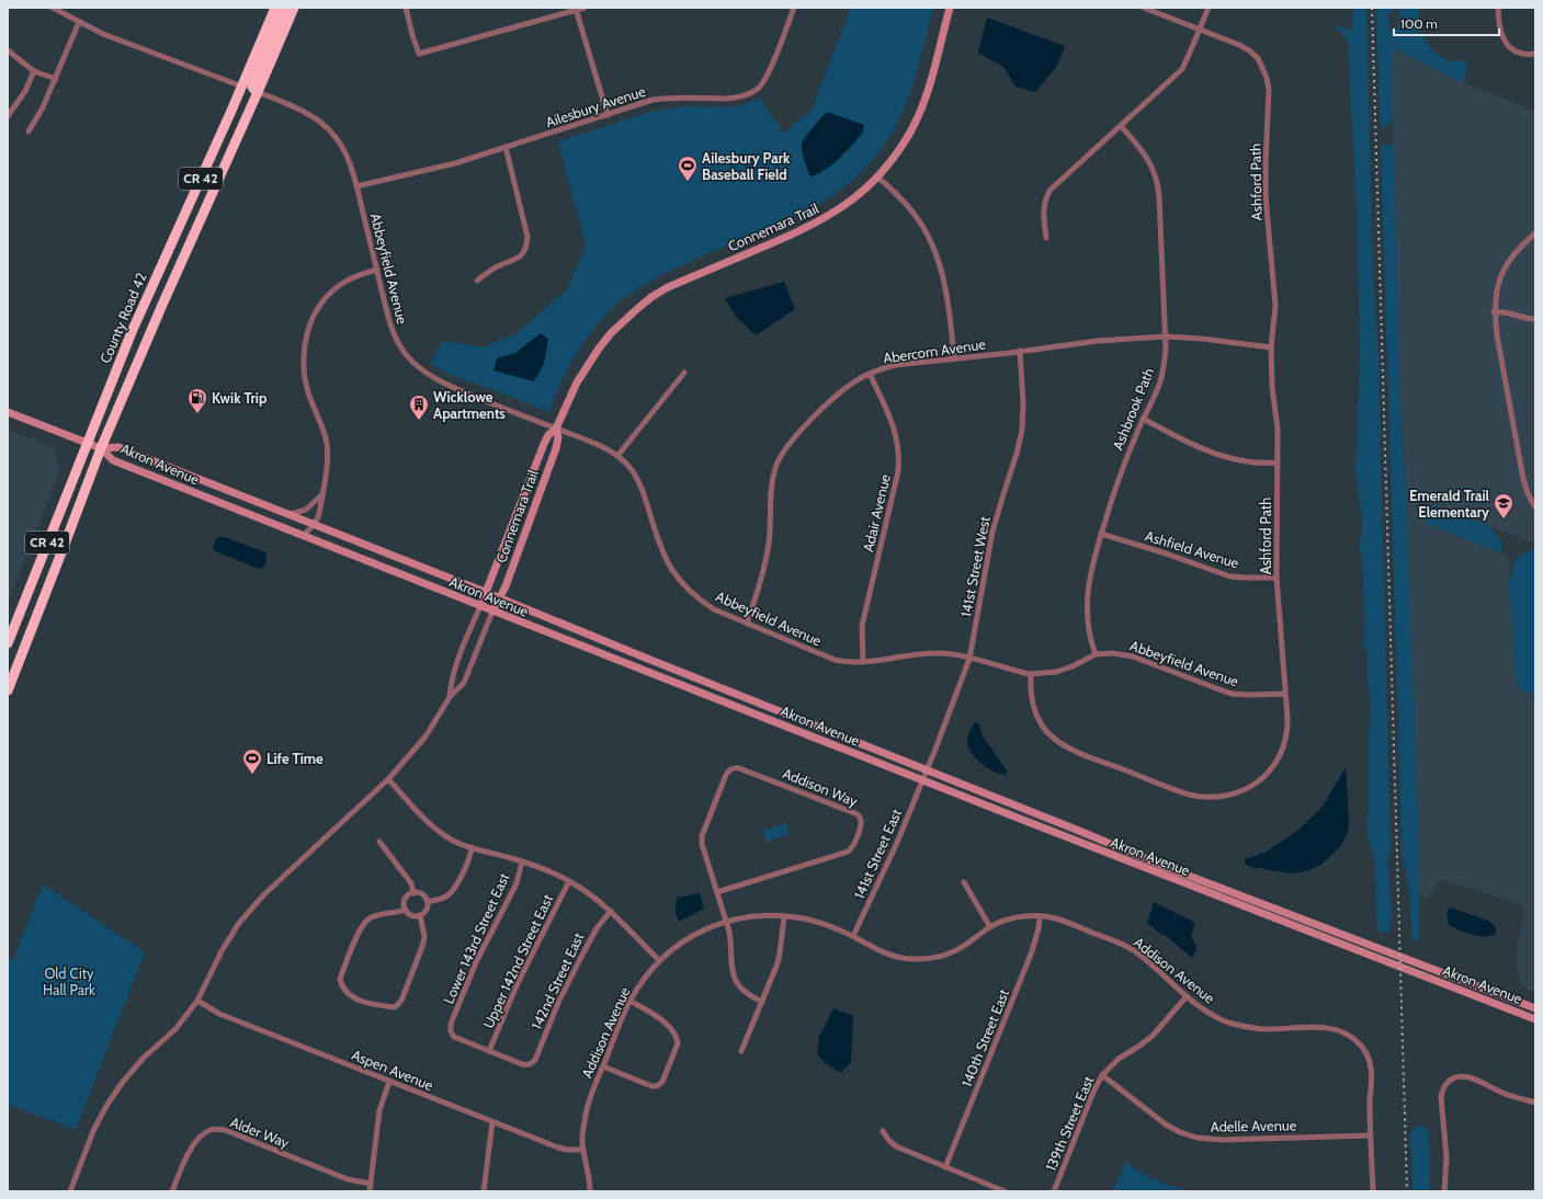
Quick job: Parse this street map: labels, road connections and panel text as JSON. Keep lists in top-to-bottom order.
{
  "streets": {
    "highway": ["CR 42", "County Road 42"],
    "street": [
      "Ailesbury Avenue",
      "Ashford Path",
      "Connemara Trail",
      "Abbeyfield Avenue",
      "Abercorn Avenue",
      "Ashbrook Path",
      "Akron Avenue",
      "Adair Avenue",
      "Ashfield Avenue",
      "141st Street West",
      "Addison Way",
      "141st Street East",
      "Lower 143rd Street East",
      "Upper 142nd Street East",
      "Addison Avenue",
      "142nd Street East",
      "140th Street East",
      "Aspen Avenue",
      "139th Street East",
      "Adelle Avenue",
      "Alder Way"
    ]
  },
  "crossings": [
    ["Ailesbury Avenue", "Abbeyfield Avenue"],
    ["CR 42", "Abbeyfield Avenue"],
    ["CR 42", "Akron Avenue"],
    ["Ashford Path", "Abbeyfield Avenue"],
    ["Ashford Path", "Abercorn Avenue"],
    ["Ashford Path", "Ashfield Avenue"],
    ["Connemara Trail", "Abbeyfield Avenue"],
    ["Connemara Trail", "Akron Avenue"],
    ["Abbeyfield Avenue", "Abercorn Avenue"],
    ["Abbeyfield Avenue", "Ashbrook Path"],
    ["Abbeyfield Avenue", "Adair Avenue"],
    ["Abbeyfield Avenue", "141st Street West"],
    ["County Road 42", "Akron Avenue"],
    ["Abercorn Avenue", "Ashbrook Path"],
    ["Abercorn Avenue", "Adair Avenue"],
    ["Abercorn Avenue", "141st Street West"],
    ["Ashbrook Path", "Ashfield Avenue"],
    ["Akron Avenue", "141st Street West"],
    ["Akron Avenue", "141st Street East"],
    ["141st Street West", "141st Street East"],
    ["Addison Way", "Addison Avenue"],
    ["141st Street East", "Addison Avenue"],
    ["Lower 143rd Street East", "Upper 142nd Street East"],
    ["Lower 143rd Street East", "142nd Street East"],
    ["Upper 142nd Street East", "142nd Street East"],
    ["Addison Avenue", "140th Street East"],
    ["Addison Avenue", "Aspen Avenue"],
    ["Addison Avenue", "139th Street East"],
    ["Addison Avenue", "Adelle Avenue"],
    ["139th Street East", "Adelle Avenue"]
  ],
  "parks": ["Old City Hall Park"],
  "places": {
    "sports": ["Ailesbury Park Baseball Field", "Life Time"],
    "fuel station": ["Kwik Trip"],
    "building": ["Wicklowe Apartments"],
    "school or university": ["Emerald Trail Elementary"]
  },
  "scale_bar": "100 m"
}
